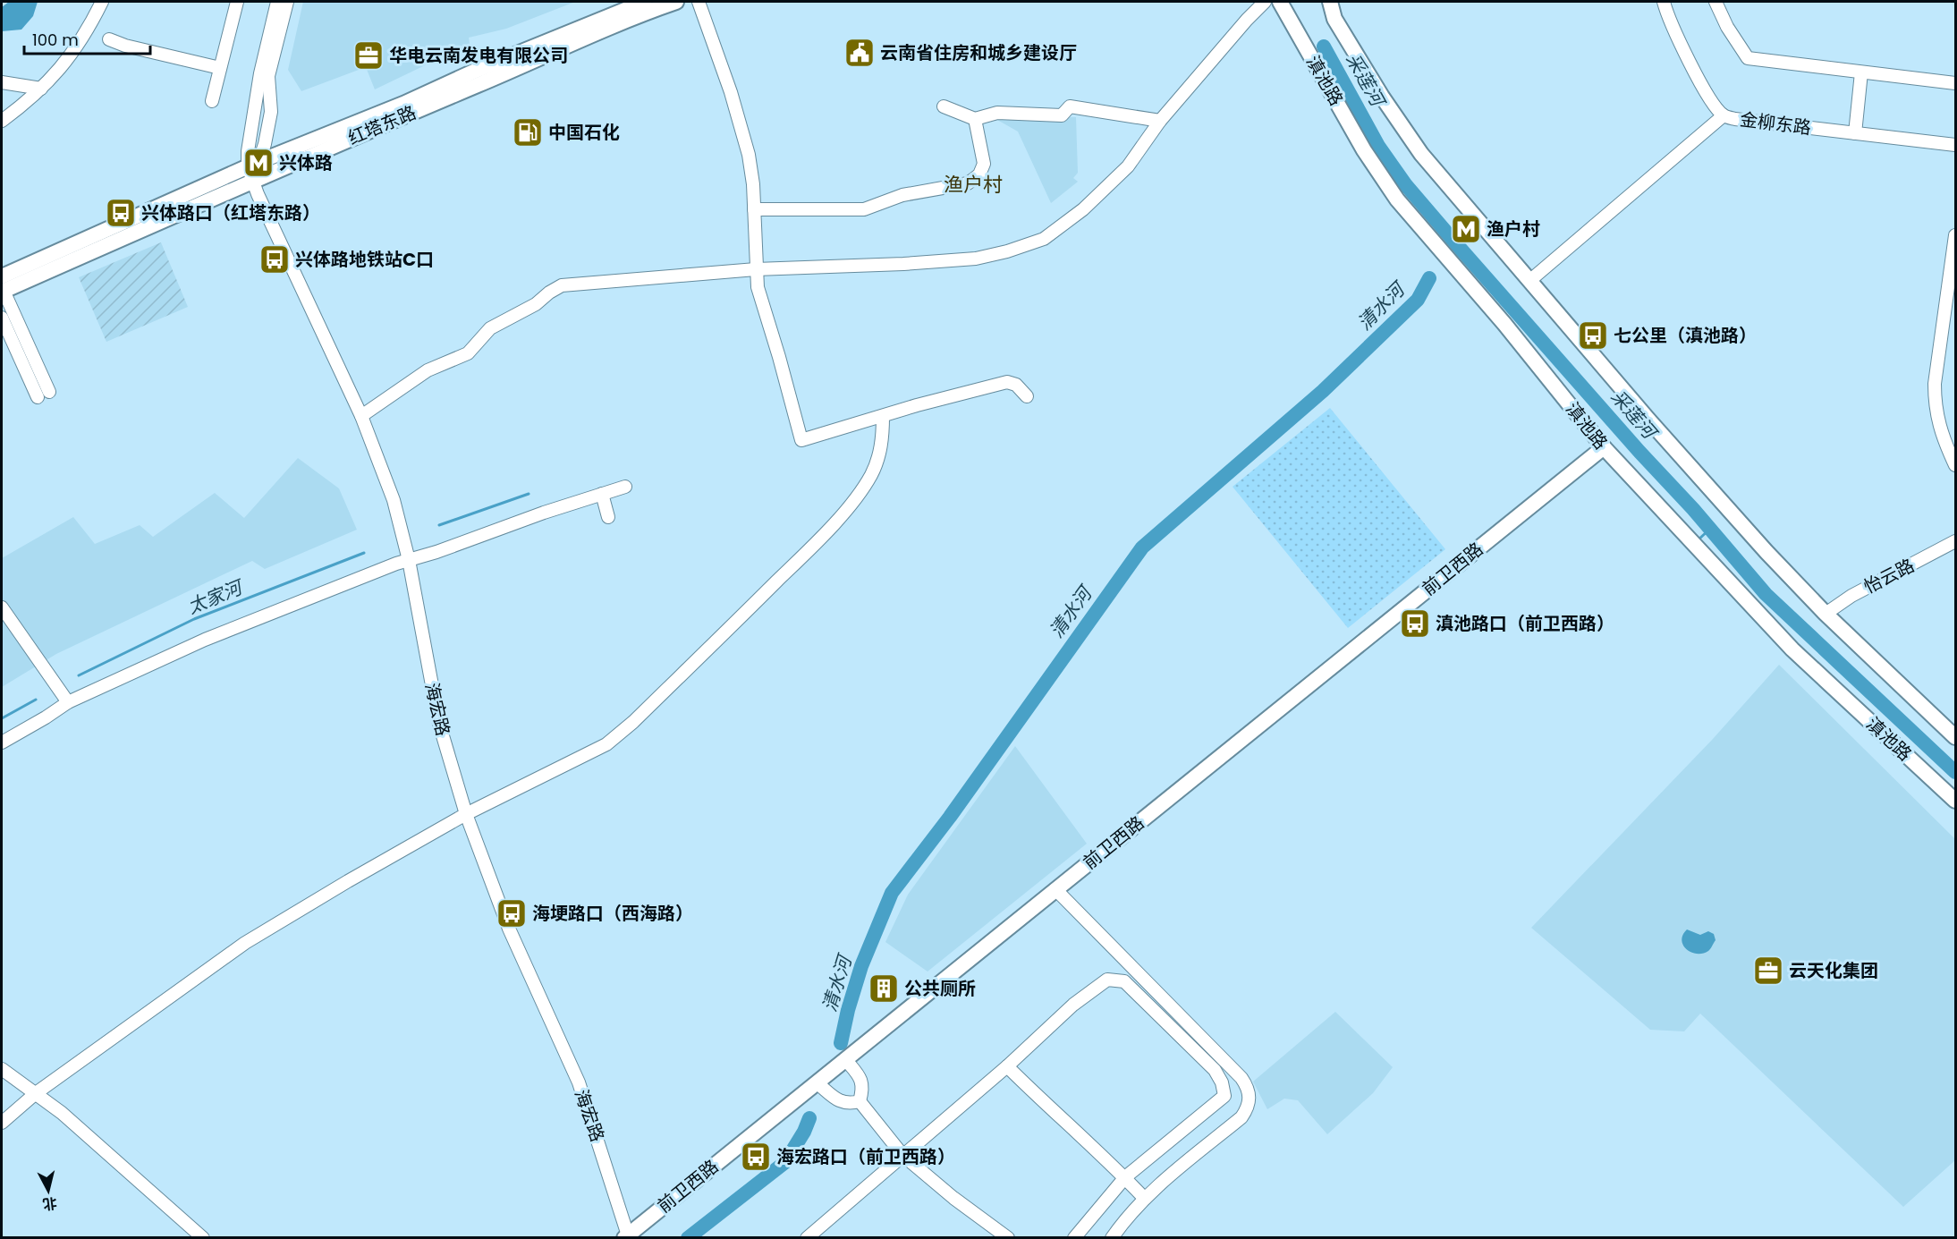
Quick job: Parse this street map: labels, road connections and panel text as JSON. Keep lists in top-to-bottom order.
{
  "streets": {
    "main road": ["滇池路", "红塔东路", "前卫西路"],
    "street": ["金柳东路", "怡云路", "海宏路"]
  },
  "crossings": [
    ["滇池路", "前卫西路"],
    ["红塔东路", "海宏路"],
    ["前卫西路", "海宏路"]
  ],
  "districts": ["渔户村"],
  "water": ["采莲河", "清水河", "太家河"],
  "places": {
    "public building": ["云南省住房和城乡建设厅"],
    "office": ["华电云南发电有限公司", "云天化集团"],
    "fuel station": ["中国石化"],
    "metro station": ["兴体路", "渔户村"],
    "bus stop": [
      "兴体路口（红塔东路）",
      "兴体路地铁站C口",
      "七公里（滇池路）",
      "滇池路口（前卫西路）",
      "海埂路口（西海路）",
      "海宏路口（前卫西路）"
    ],
    "building": ["公共厕所"]
  },
  "scale_bar": "100 m",
  "north": "bottom"
}
